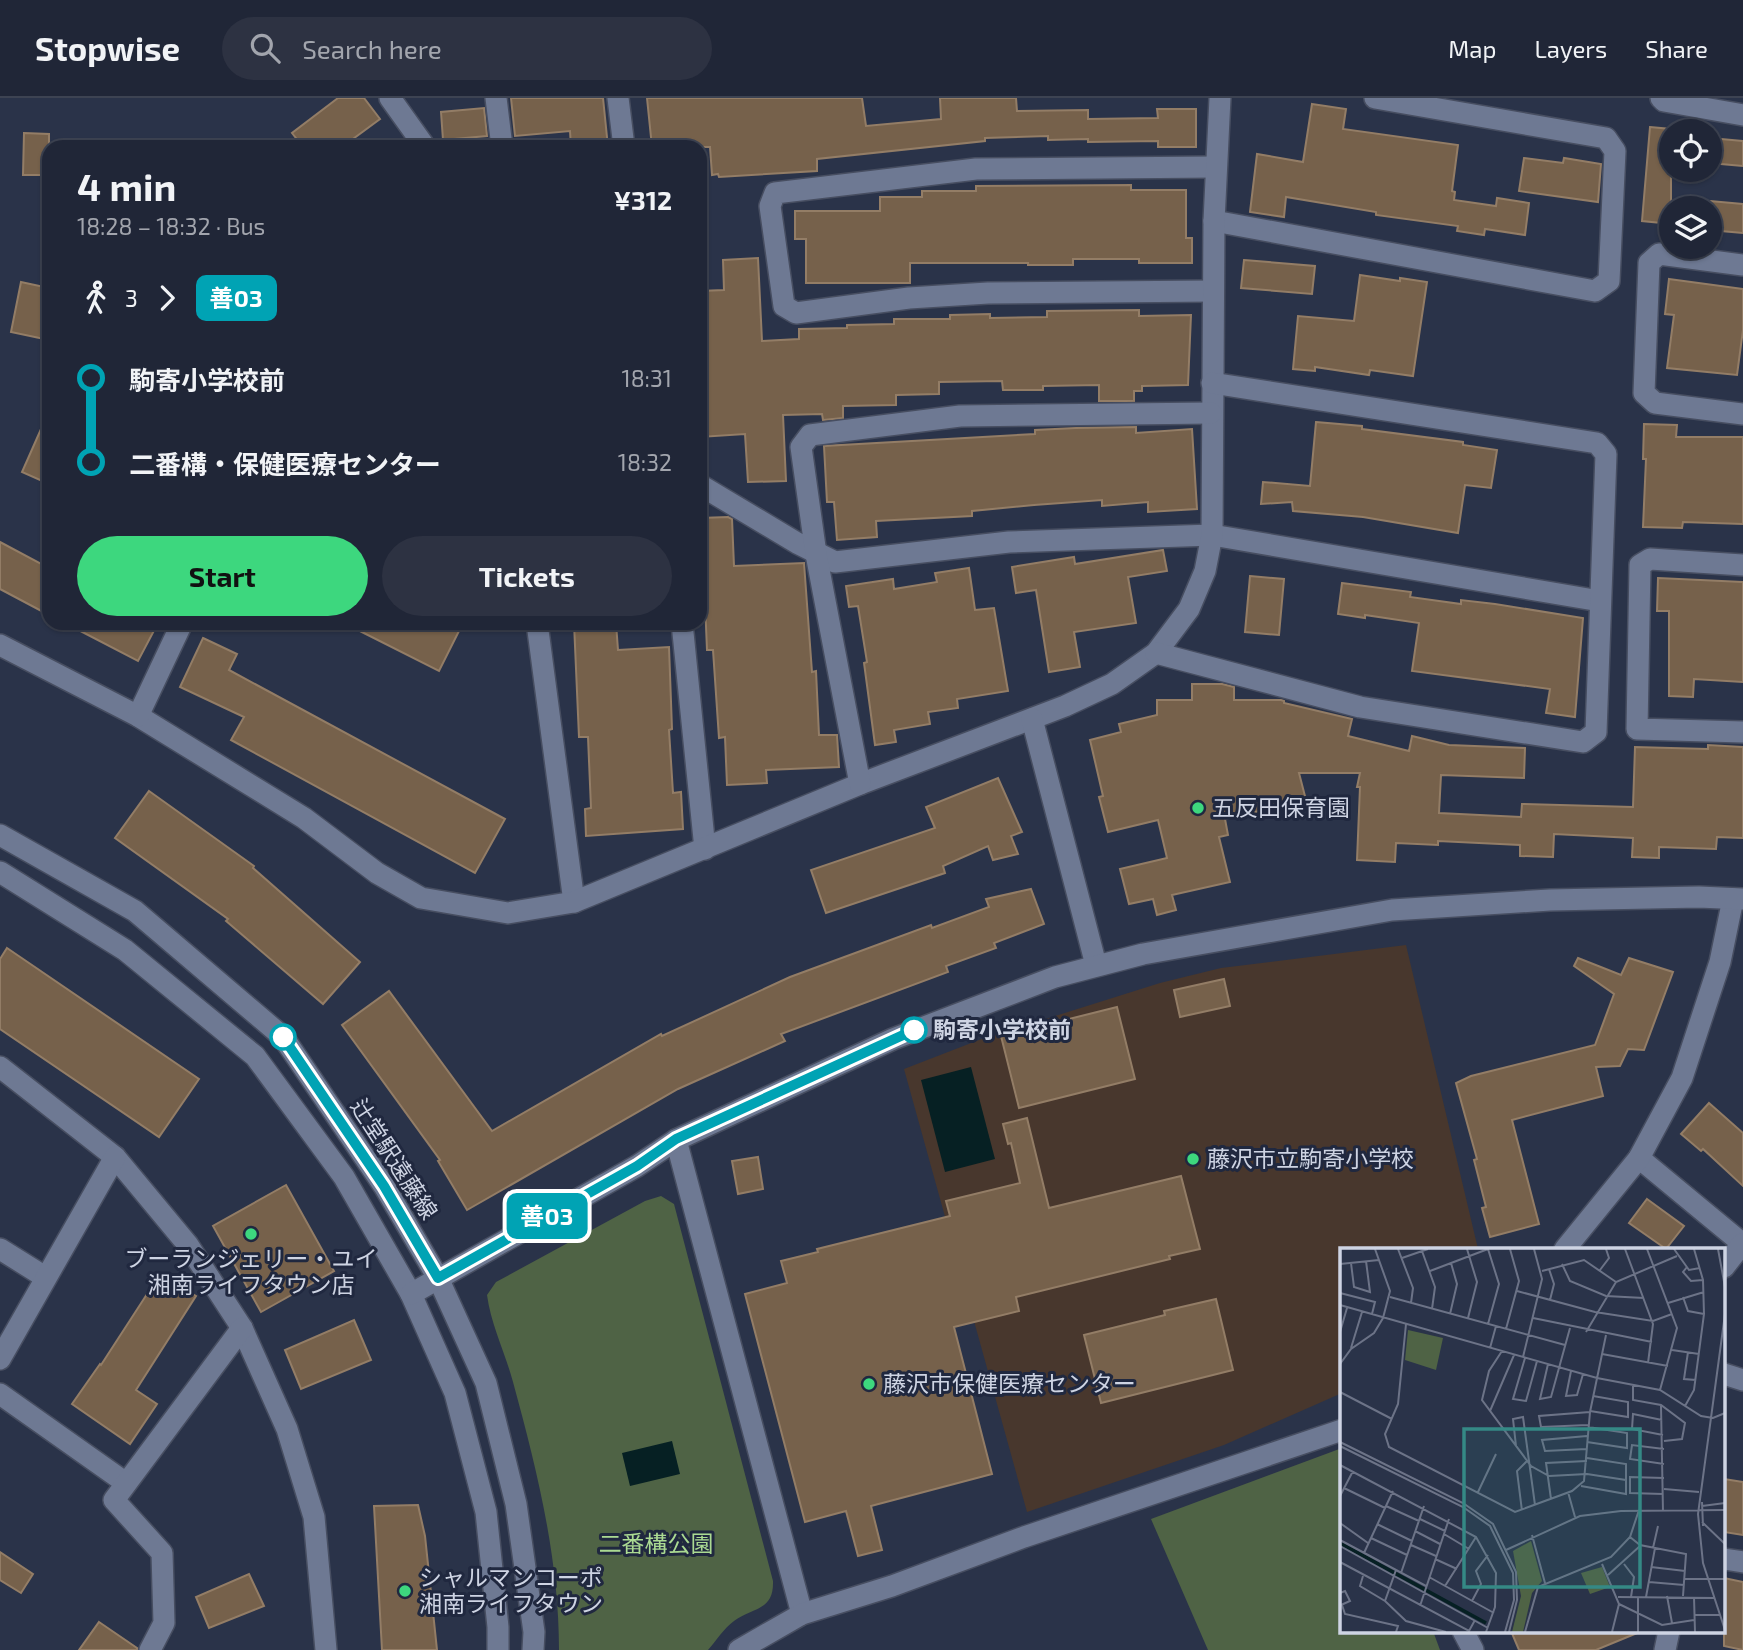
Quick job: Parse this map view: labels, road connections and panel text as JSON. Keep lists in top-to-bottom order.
{
  "streets": {
    "street": ["辻堂駅遠藤線"]
  },
  "parks": ["二番構公園"],
  "places": [
    "五反田保育園",
    "駒寄小学校前",
    "藤沢市立駒寄小学校",
    "ブーランジェリー・ユイ 湘南ライフタウン店",
    "藤沢市保健医療センター",
    "シャルマンコーポ 湘南ライフタウン"
  ],
  "lines": ["bus line 善03"],
  "page": {
    "header": "Stopwise",
    "search": "Search here",
    "nav": ["Map", "Layers", "Share"],
    "on_map": "善03",
    "heading": ["4 min", "18:28 – 18:32 · Bus", "¥312"],
    "legs": ["3", "善03"],
    "list": [
      {
        "name": "駒寄小学校前",
        "value": "18:31"
      },
      {
        "name": "二番構・保健医療センター",
        "value": "18:32"
      }
    ],
    "buttons": ["Start", "Tickets"]
  }
}
